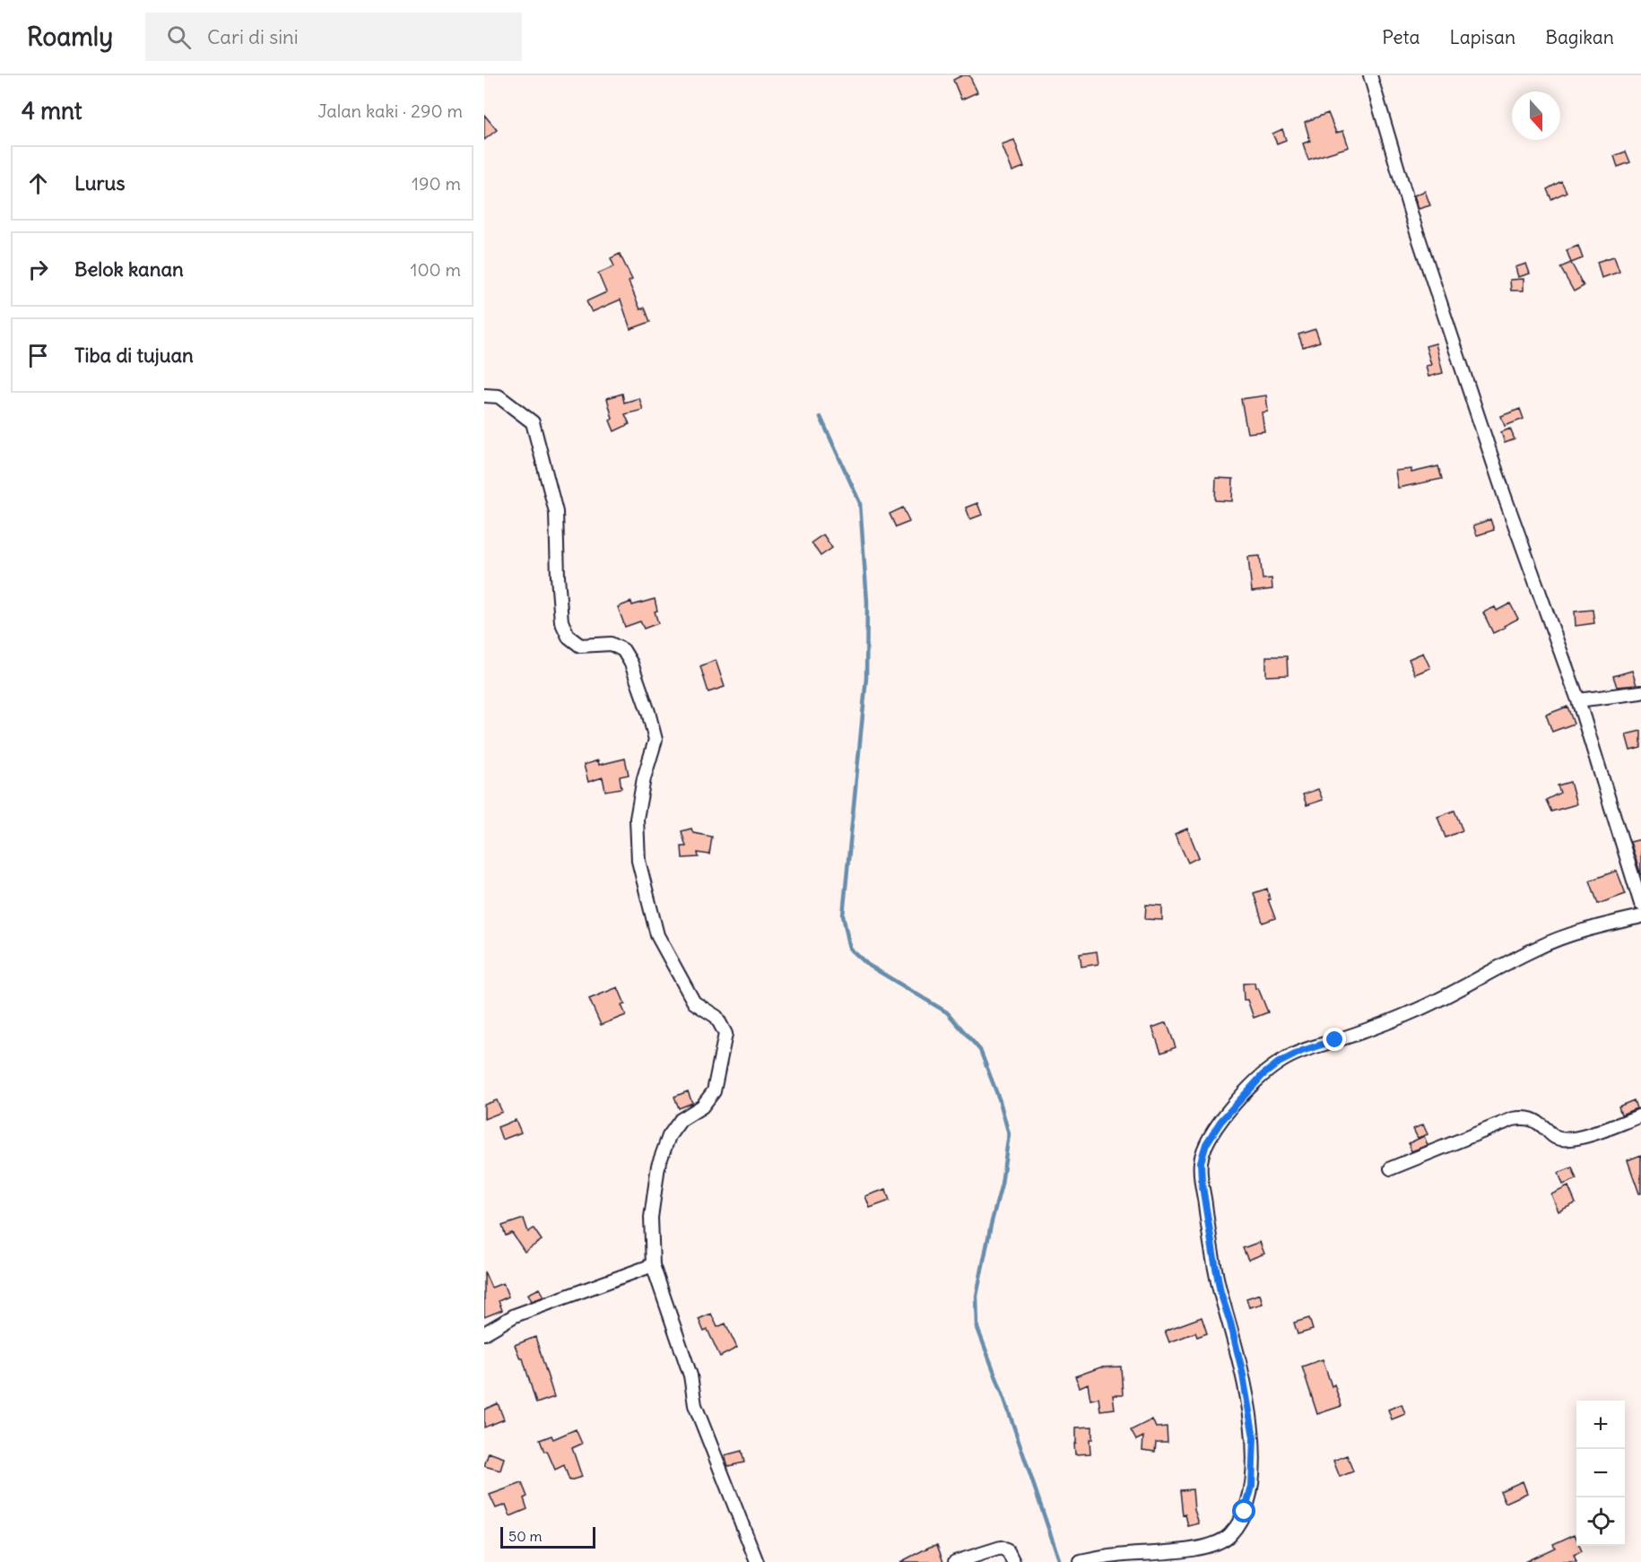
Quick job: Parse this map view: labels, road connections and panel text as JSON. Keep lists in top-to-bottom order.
{
  "scale_bar": "50 m",
  "north": "bottom",
  "page": {
    "header": "Roamly",
    "search": "Cari di sini",
    "nav": ["Peta", "Lapisan", "Bagikan"],
    "heading": ["4 mnt", "Jalan kaki · 290 m"],
    "list": [
      ["Lurus", "190 m"],
      ["Belok kanan", "100 m"],
      "Tiba di tujuan"
    ],
    "map_buttons": ["+", "−"],
    "scale": "50 m"
  }
}
